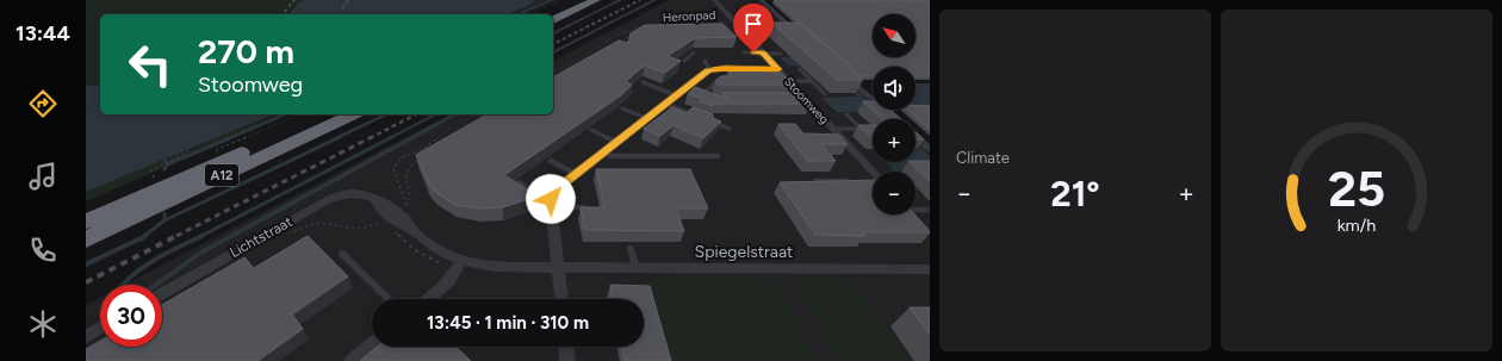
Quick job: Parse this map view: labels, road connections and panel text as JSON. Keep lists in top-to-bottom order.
{
  "streets": {
    "highway": ["A12"],
    "street": ["Stoomweg", "Lichtstraat", "Spiegelstraat"],
    "path": ["Heronpad"]
  },
  "crossings": [
    ["Heronpad", "Stoomweg"],
    ["Lichtstraat", "Spiegelstraat"]
  ],
  "north": "top left",
  "page": {
    "tabs": "13:44",
    "tile": "Climate",
    "map_buttons": ["+", "−"],
    "turn": ["270 m", "Stoomweg"],
    "heat": ["−", "21°", "+"],
    "limit": "30",
    "trip": "13:45 · 1 min · 310 m",
    "gauge": ["25", "km/h"]
  }
}
